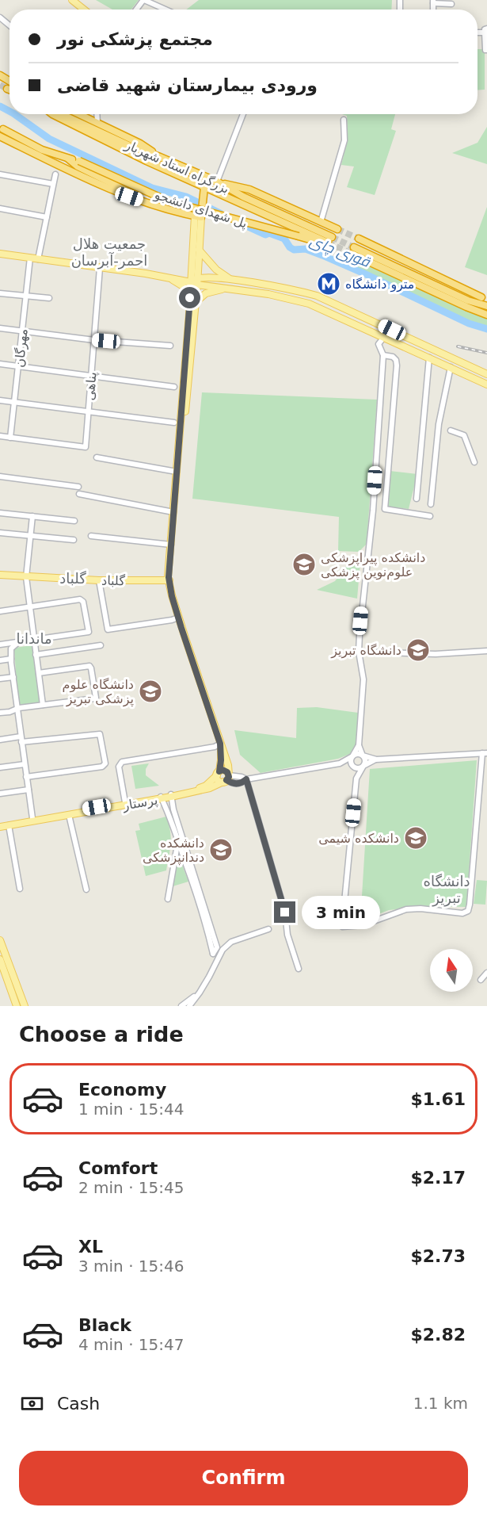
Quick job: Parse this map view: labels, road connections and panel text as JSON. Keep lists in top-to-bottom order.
{
  "streets": {
    "highway": ["بزرگراه استاد شهریار", "پل شهدای دانشجو"],
    "main road": ["گلباد", "پرستار"],
    "street": ["مهرگان", "پناهی"]
  },
  "crossings": [
    ["بزرگراه استاد شهریار", "پل شهدای دانشجو"],
    ["مهرگان", "پناهی"]
  ],
  "districts": [
    "جمعیت هلال احمر-آبرسان",
    "گلباد",
    "ماندانا",
    "دانشگاه تبریز"
  ],
  "water": ["قوری چای"],
  "places": {
    "metro station": ["مترو دانشگاه"],
    "school or university": [
      "دانشکده پیراپزشکی علوم‌نوین پزشکی",
      "دانشگاه تبریز",
      "دانشگاه علوم پزشکی تبریز",
      "دانشکده شیمی",
      "دانشکده دندانپزشکی"
    ]
  },
  "north": "top",
  "page": {
    "banner": ["مجتمع پزشکی نور", "ورودی بیمارستان شهید قاضی"],
    "bubble": "3 min",
    "heading": "Choose a ride",
    "list": [
      {
        "name": "Economy",
        "note": "1 min · 15:44",
        "value": "$1.61"
      },
      {
        "name": "Comfort",
        "note": "2 min · 15:45",
        "value": "$2.17"
      },
      {
        "name": "XL",
        "note": "3 min · 15:46",
        "value": "$2.73"
      },
      {
        "name": "Black",
        "note": "4 min · 15:47",
        "value": "$2.82"
      }
    ],
    "pay": ["Cash", "1.1 km"],
    "buttons": "Confirm"
  }
}
